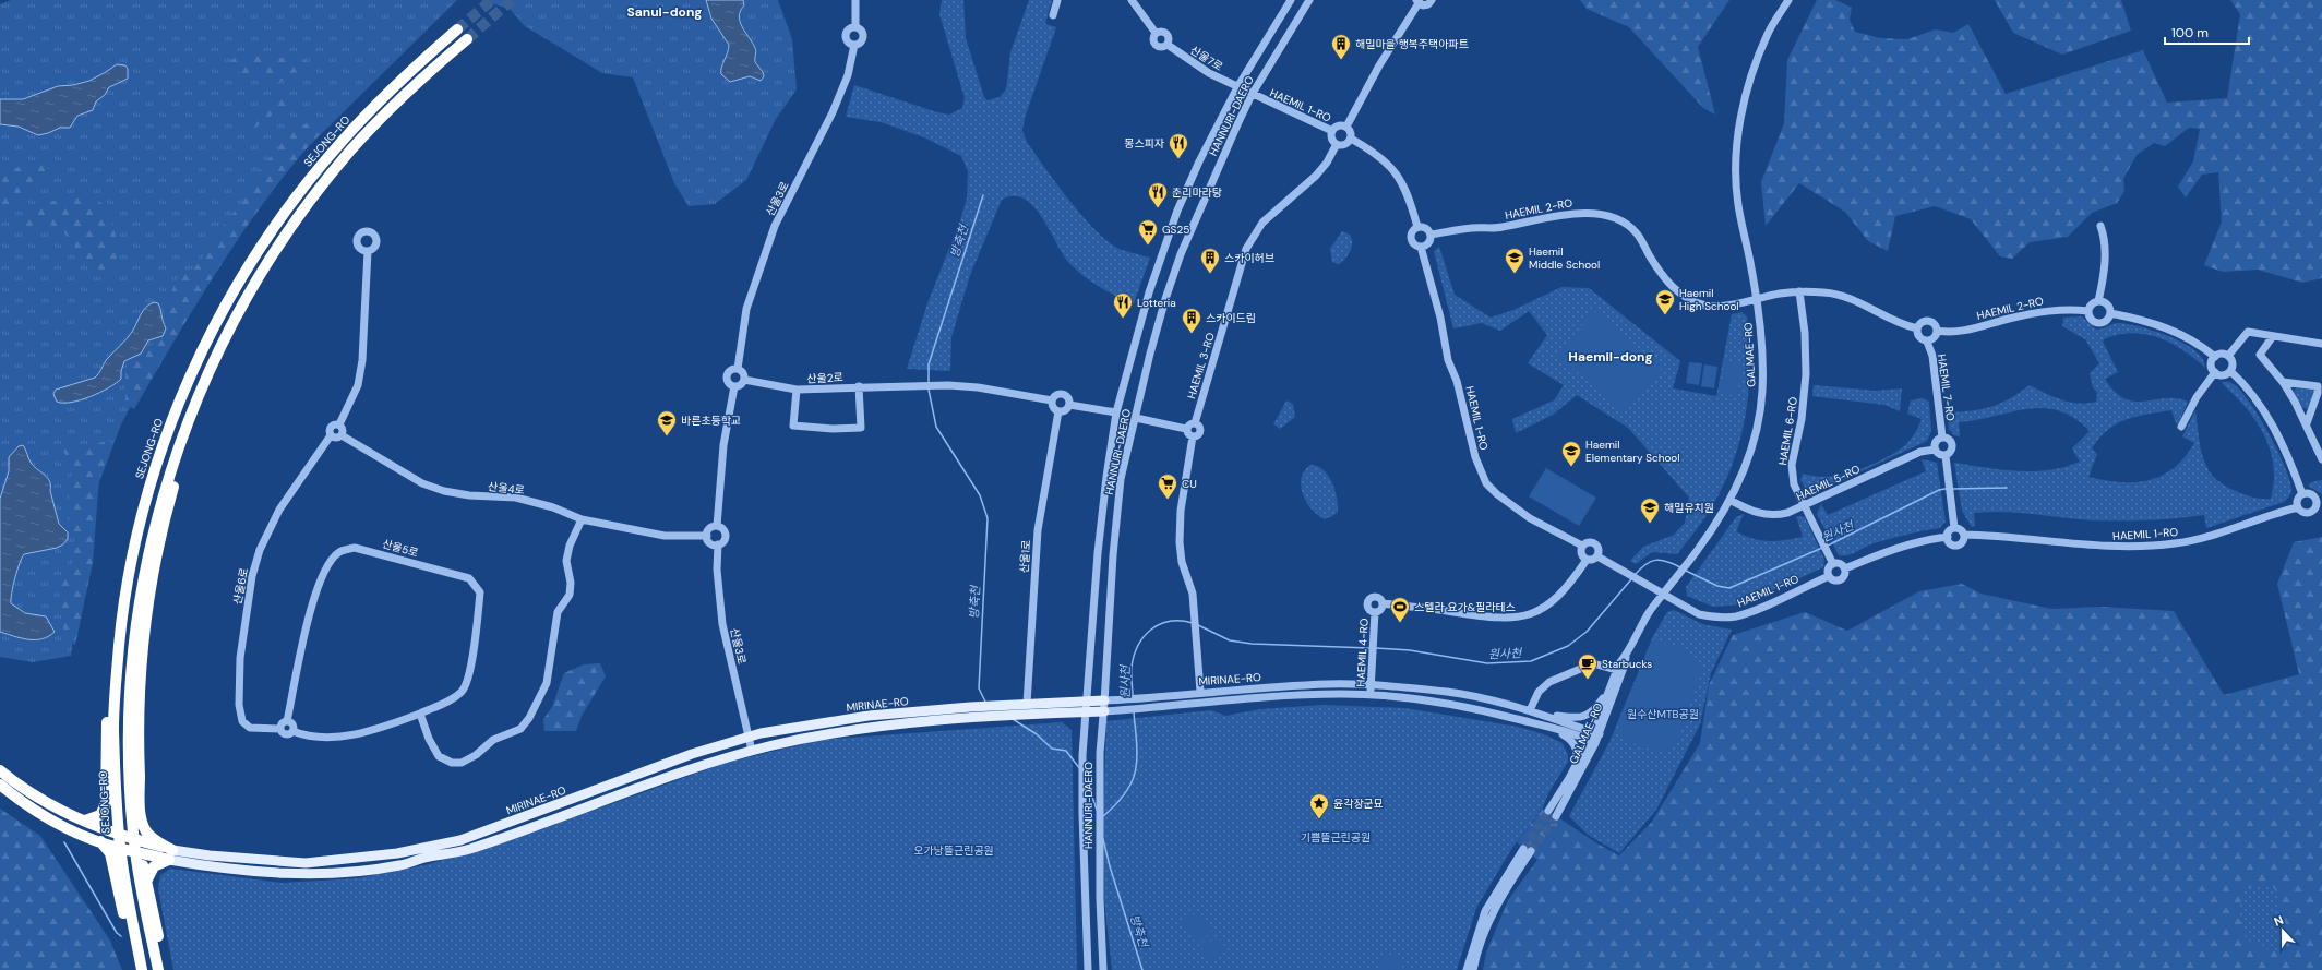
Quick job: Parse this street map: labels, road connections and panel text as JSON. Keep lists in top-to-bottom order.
{
  "streets": {
    "highway": ["SEJONG-RO"],
    "main road": ["MIRINAE-RO"],
    "street": [
      "산울7로",
      "HAEMIL 1-RO",
      "HANNURI-DAERO",
      "산울3로",
      "HAEMIL 2-RO",
      "GALMAE-RO",
      "HAEMIL 3-RO",
      "산울2로",
      "HAEMIL 7-RO",
      "HAEMIL 6-RO",
      "HAEMIL 5-RO",
      "산울4로",
      "산울5로",
      "산울1로",
      "산울6로",
      "HAEMIL 4-RO"
    ]
  },
  "crossings": [
    ["산울7로", "HAEMIL 1-RO"],
    ["산울7로", "HANNURI-DAERO"],
    ["HAEMIL 1-RO", "HANNURI-DAERO"],
    ["HAEMIL 1-RO", "HAEMIL 2-RO"],
    ["HAEMIL 1-RO", "GALMAE-RO"],
    ["HAEMIL 1-RO", "HAEMIL 3-RO"],
    ["HAEMIL 1-RO", "HAEMIL 6-RO"],
    ["HANNURI-DAERO", "MIRINAE-RO"],
    ["산울3로", "산울2로"],
    ["산울3로", "산울4로"],
    ["산울3로", "MIRINAE-RO"],
    ["HAEMIL 2-RO", "GALMAE-RO"],
    ["HAEMIL 2-RO", "HAEMIL 7-RO"],
    ["HAEMIL 2-RO", "HAEMIL 6-RO"],
    ["GALMAE-RO", "HAEMIL 5-RO"],
    ["GALMAE-RO", "MIRINAE-RO"],
    ["산울2로", "산울1로"],
    ["HAEMIL 7-RO", "HAEMIL 5-RO"],
    ["HAEMIL 6-RO", "HAEMIL 5-RO"],
    ["산울4로", "산울6로"],
    ["산울5로", "산울6로"],
    ["산울1로", "MIRINAE-RO"],
    ["HAEMIL 4-RO", "MIRINAE-RO"]
  ],
  "districts": ["Sanul-dong", "Haemil-dong"],
  "water": ["방축천", "원사천"],
  "parks": ["원수산MTB공원", "기쁨뜰근린공원", "오가낭뜰근린공원"],
  "places": {
    "building": ["해밀마을 행복주택아파트", "스카이허브", "스카이드림"],
    "restaurant": ["몽스피자", "춘리마라탕", "Lotteria"],
    "supermarket": ["GS25", "CU"],
    "school or university": [
      "Haemil Middle School",
      "Haemil High School",
      "바른초등학교",
      "Haemil Elementary School",
      "해밀유치원"
    ],
    "sports": ["스텔라 요가&필라테스"],
    "cafe": ["Starbucks"],
    "place": ["윤각장군묘"]
  },
  "scale_bar": "100 m",
  "north": "top"
}
